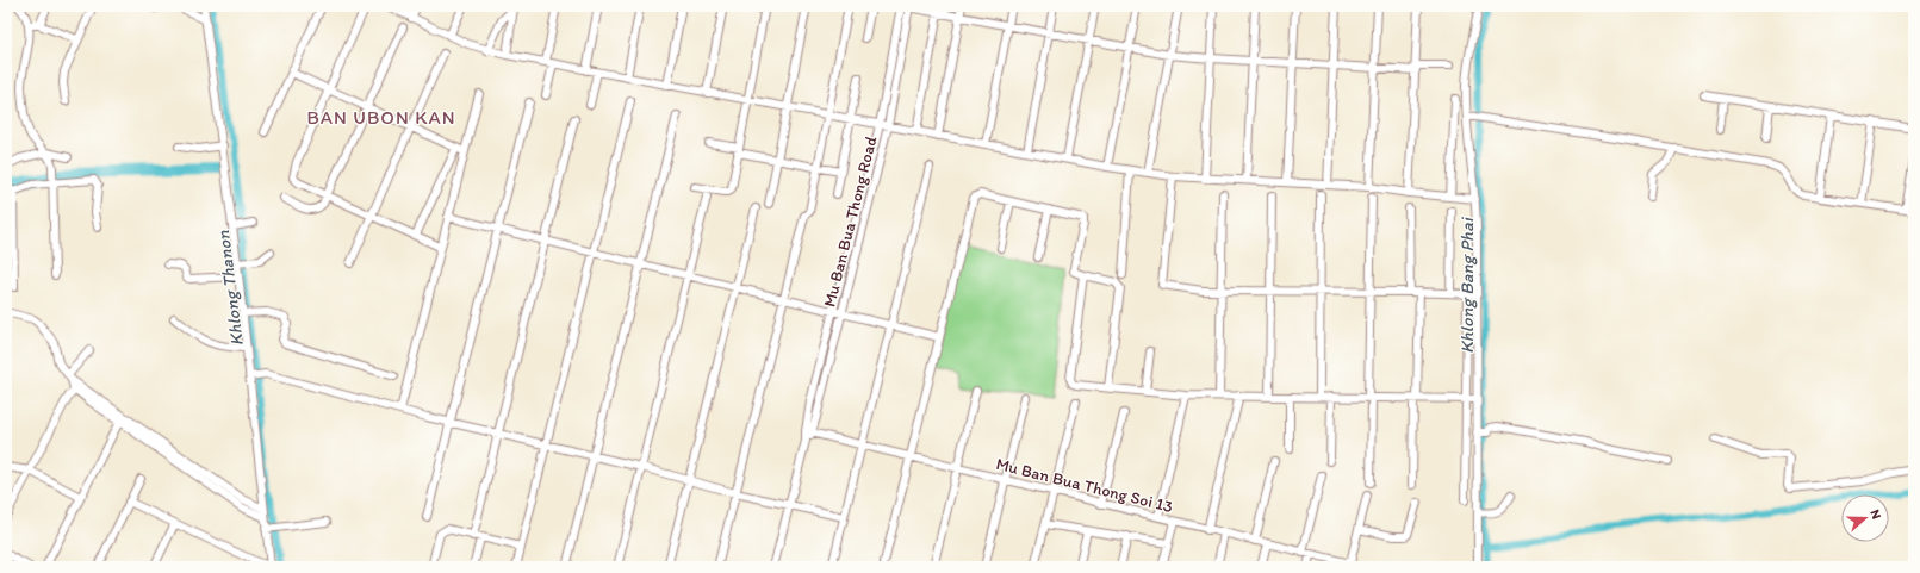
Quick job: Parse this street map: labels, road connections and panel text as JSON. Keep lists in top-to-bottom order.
{
  "streets": {
    "street": ["Mu Ban Bua Thong Road", "Mu Ban Bua Thong Soi 13"]
  },
  "crossings": [
    ["Mu Ban Bua Thong Road", "Mu Ban Bua Thong Soi 13"]
  ],
  "districts": ["BAN UBON KAN"],
  "water": ["Khlong Bang Phai", "Khlong Thanon"],
  "north": "right"
}
